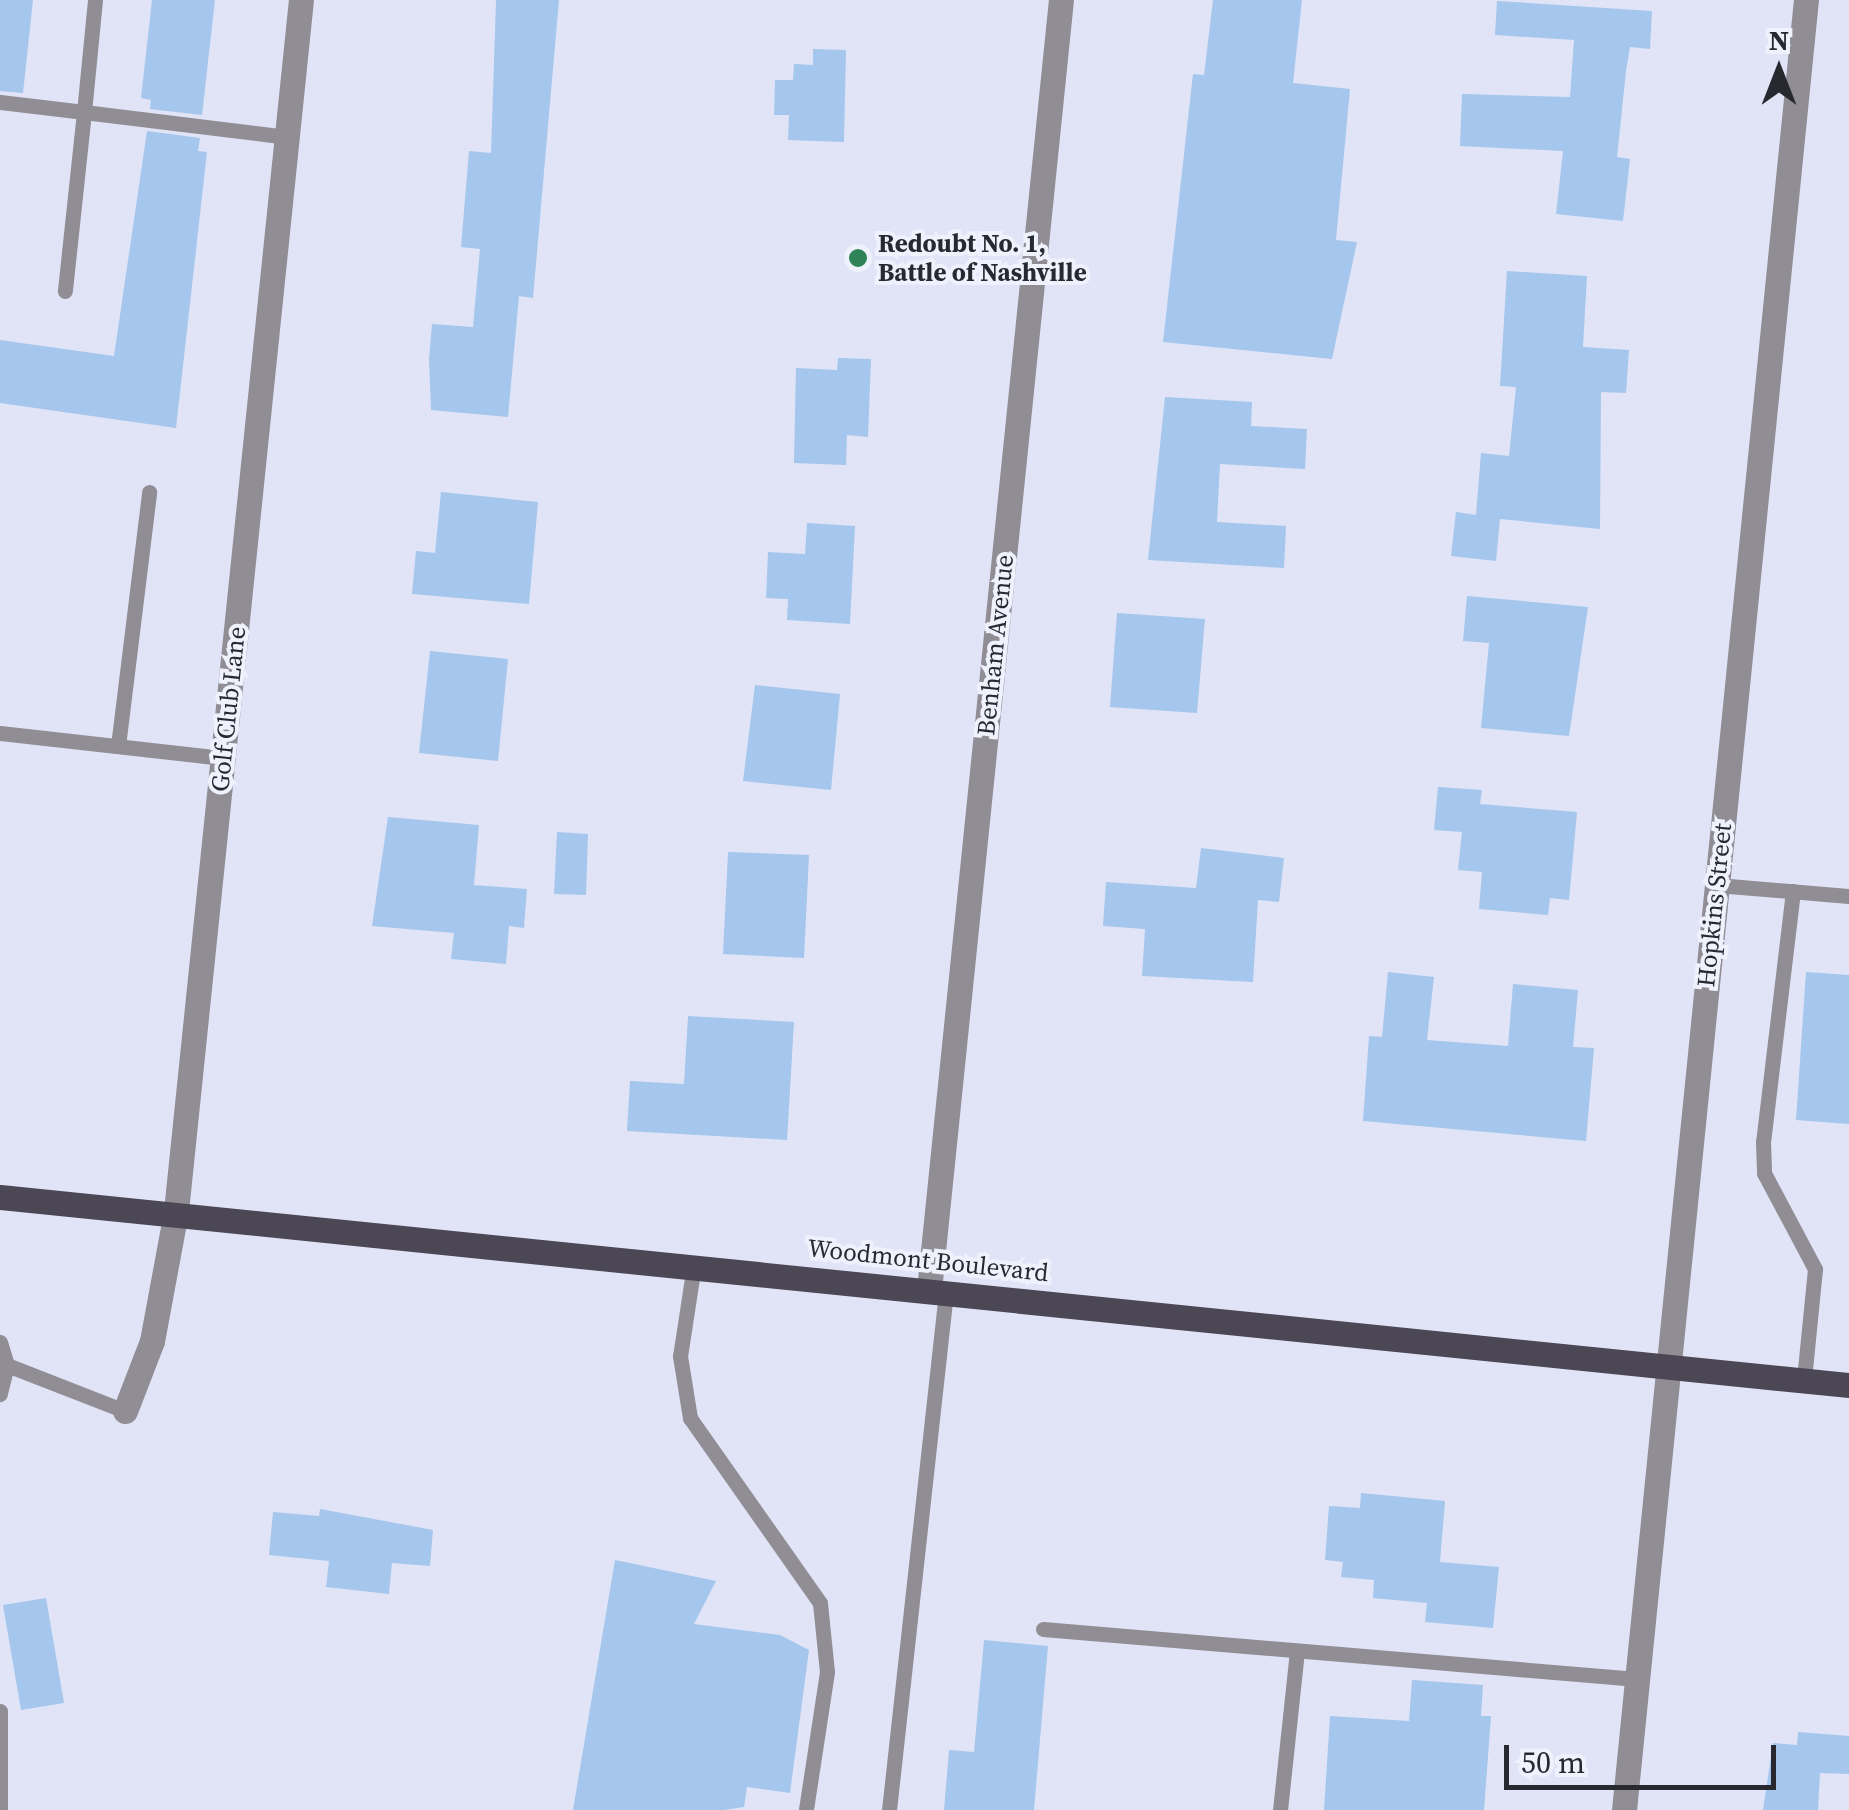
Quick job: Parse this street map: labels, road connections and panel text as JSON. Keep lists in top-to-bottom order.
{
  "streets": {
    "main road": ["Woodmont Boulevard"],
    "street": ["Benham Avenue", "Golf Club Lane", "Hopkins Street"]
  },
  "crossings": [
    ["Benham Avenue", "Woodmont Boulevard"],
    ["Golf Club Lane", "Woodmont Boulevard"],
    ["Hopkins Street", "Woodmont Boulevard"]
  ],
  "places": ["Redoubt No. 1, Battle of Nashville"],
  "scale_bar": "50 m",
  "north": "top"
}
